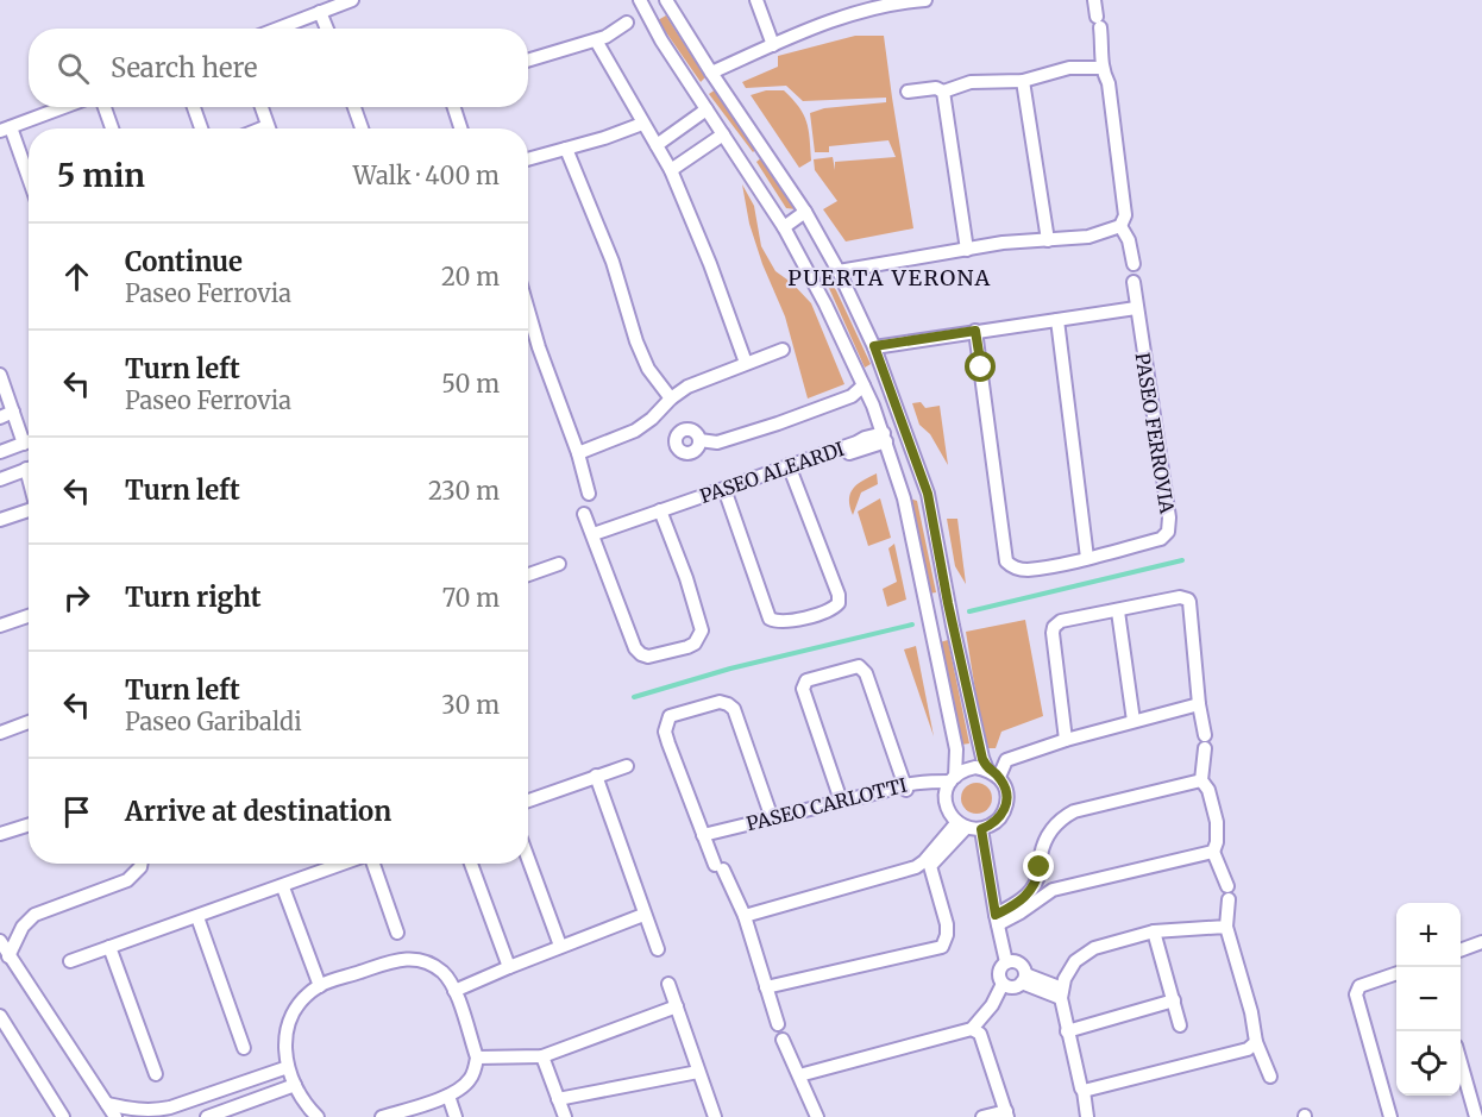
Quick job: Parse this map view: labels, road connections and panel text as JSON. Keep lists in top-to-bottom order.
{
  "streets": {
    "street": ["PASEO FERROVIA", "PASEO ALEARDI", "PASEO CARLOTTI"]
  },
  "districts": ["PUERTA VERONA"],
  "page": {
    "search": "Search here",
    "heading": ["5 min", "Walk · 400 m"],
    "list": [
      ["Continue", "Paseo Ferrovia", "20 m"],
      ["Turn left", "Paseo Ferrovia", "50 m"],
      ["Turn left", "230 m"],
      ["Turn right", "70 m"],
      ["Turn left", "Paseo Garibaldi", "30 m"],
      "Arrive at destination"
    ],
    "map_buttons": ["+", "−"]
  }
}
